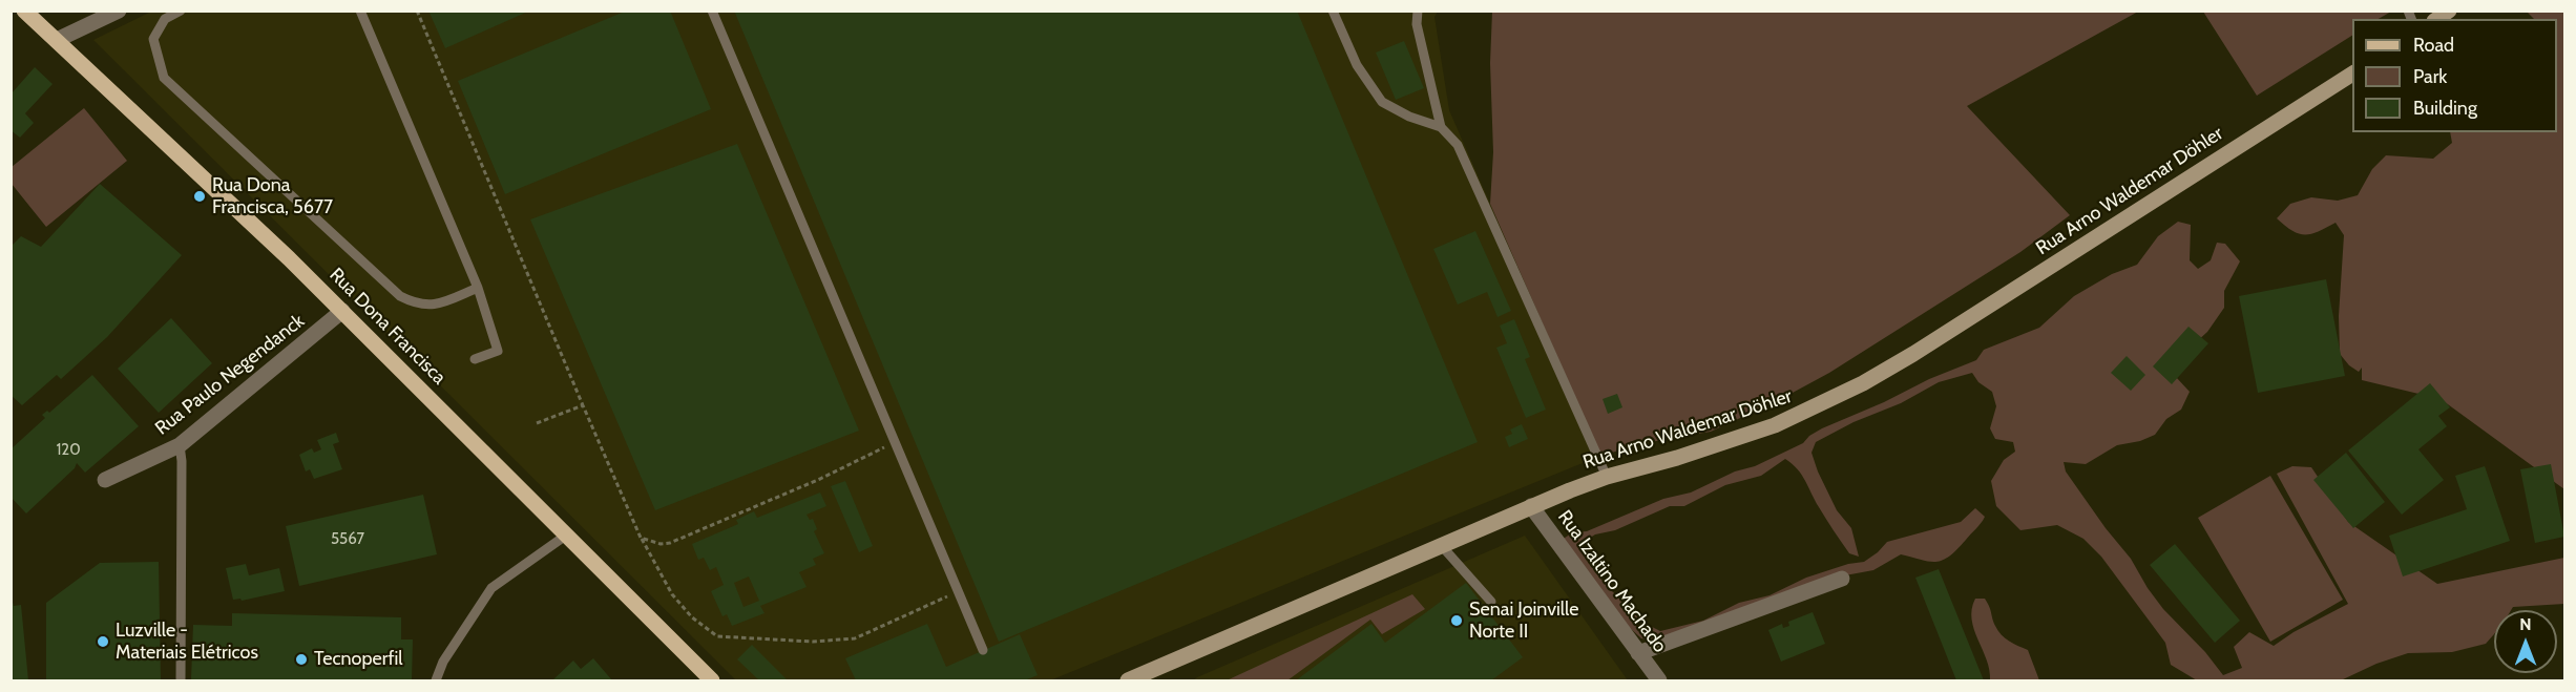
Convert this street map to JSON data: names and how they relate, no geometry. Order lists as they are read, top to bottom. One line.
{"streets":{"main road":["Rua Arno Waldemar Döhler","Rua Dona Francisca"],"street":["Rua Paulo Negendanck","Rua Izaltino Machado"]},"crossings":[["Rua Arno Waldemar Döhler","Rua Izaltino Machado"],["Rua Dona Francisca","Rua Paulo Negendanck"]],"places":["Rua Dona Francisca, 5677","Senai Joinville Norte II","Luzville - Materiais Elétricos","Tecnoperfil"],"house_numbers":["120","5567"],"legend":["Road","Park","Building"],"north":"top"}
